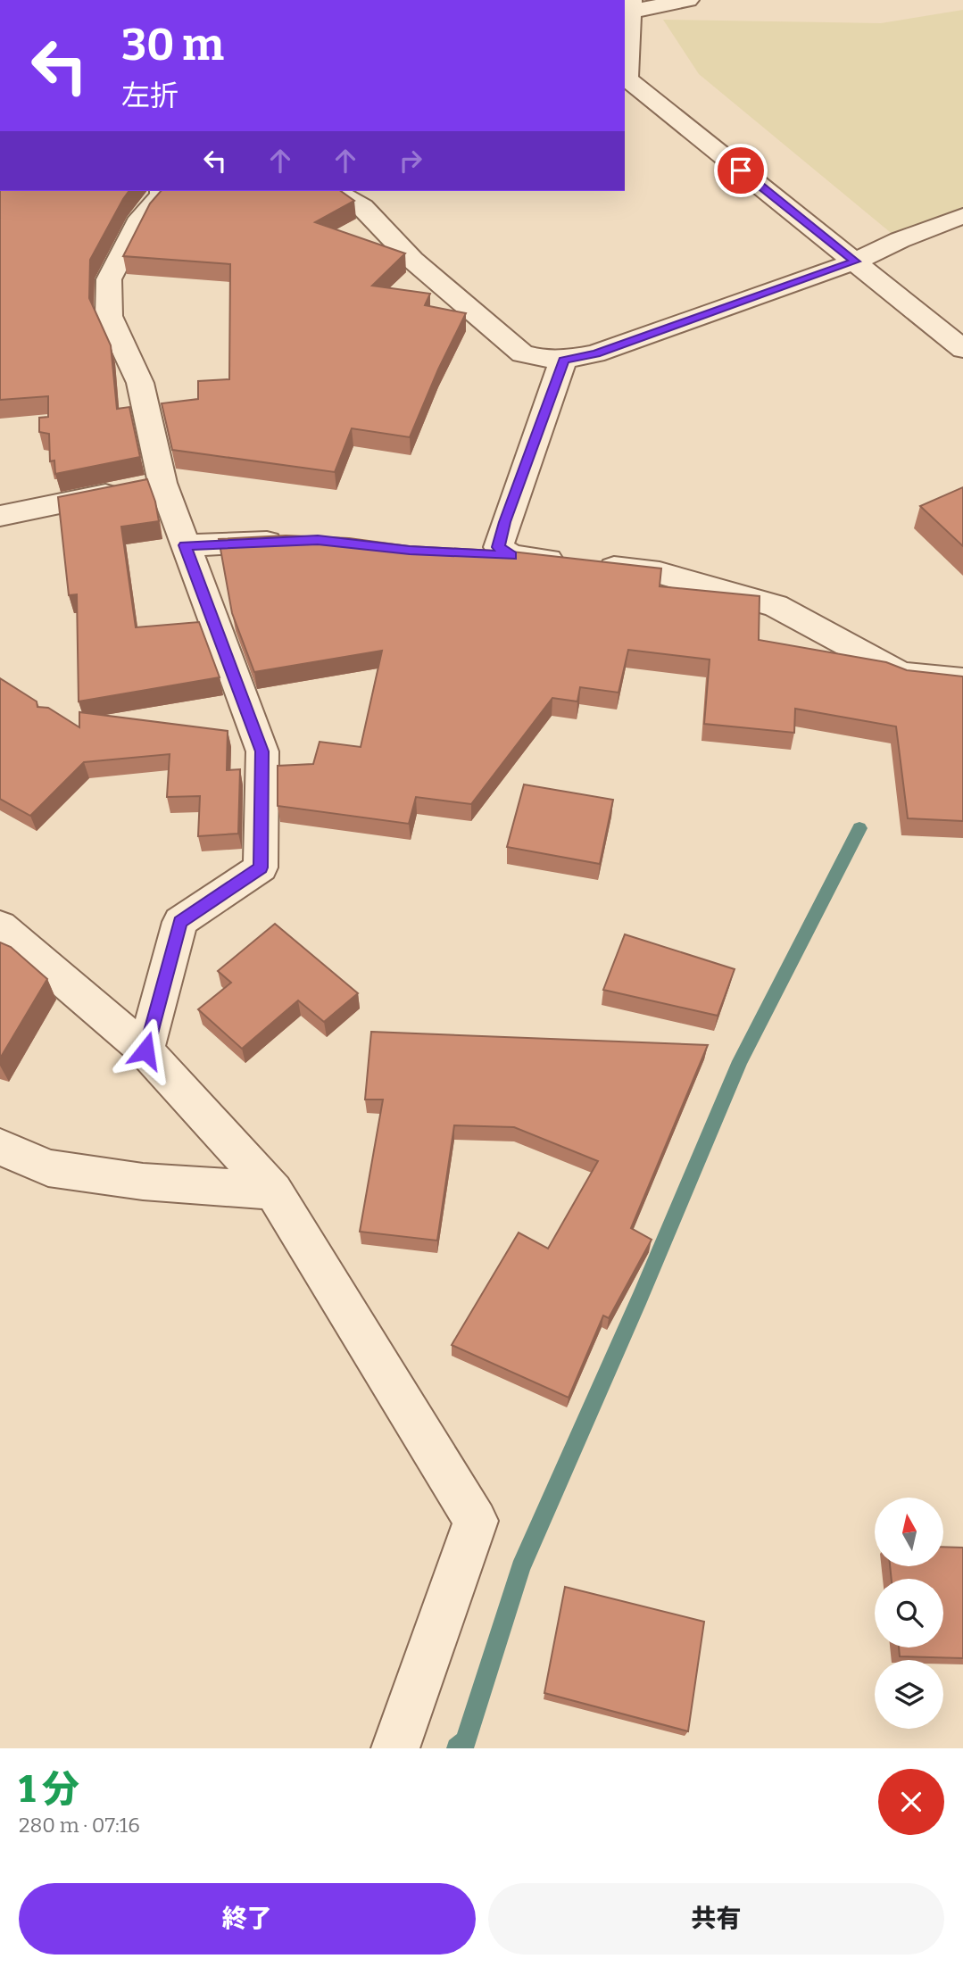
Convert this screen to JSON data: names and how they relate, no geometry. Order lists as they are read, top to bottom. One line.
{"north":"top","page":{"turn":["30 m","左折"],"heading":["1 分","280 m · 07:16"],"buttons":["終了","共有"]}}
